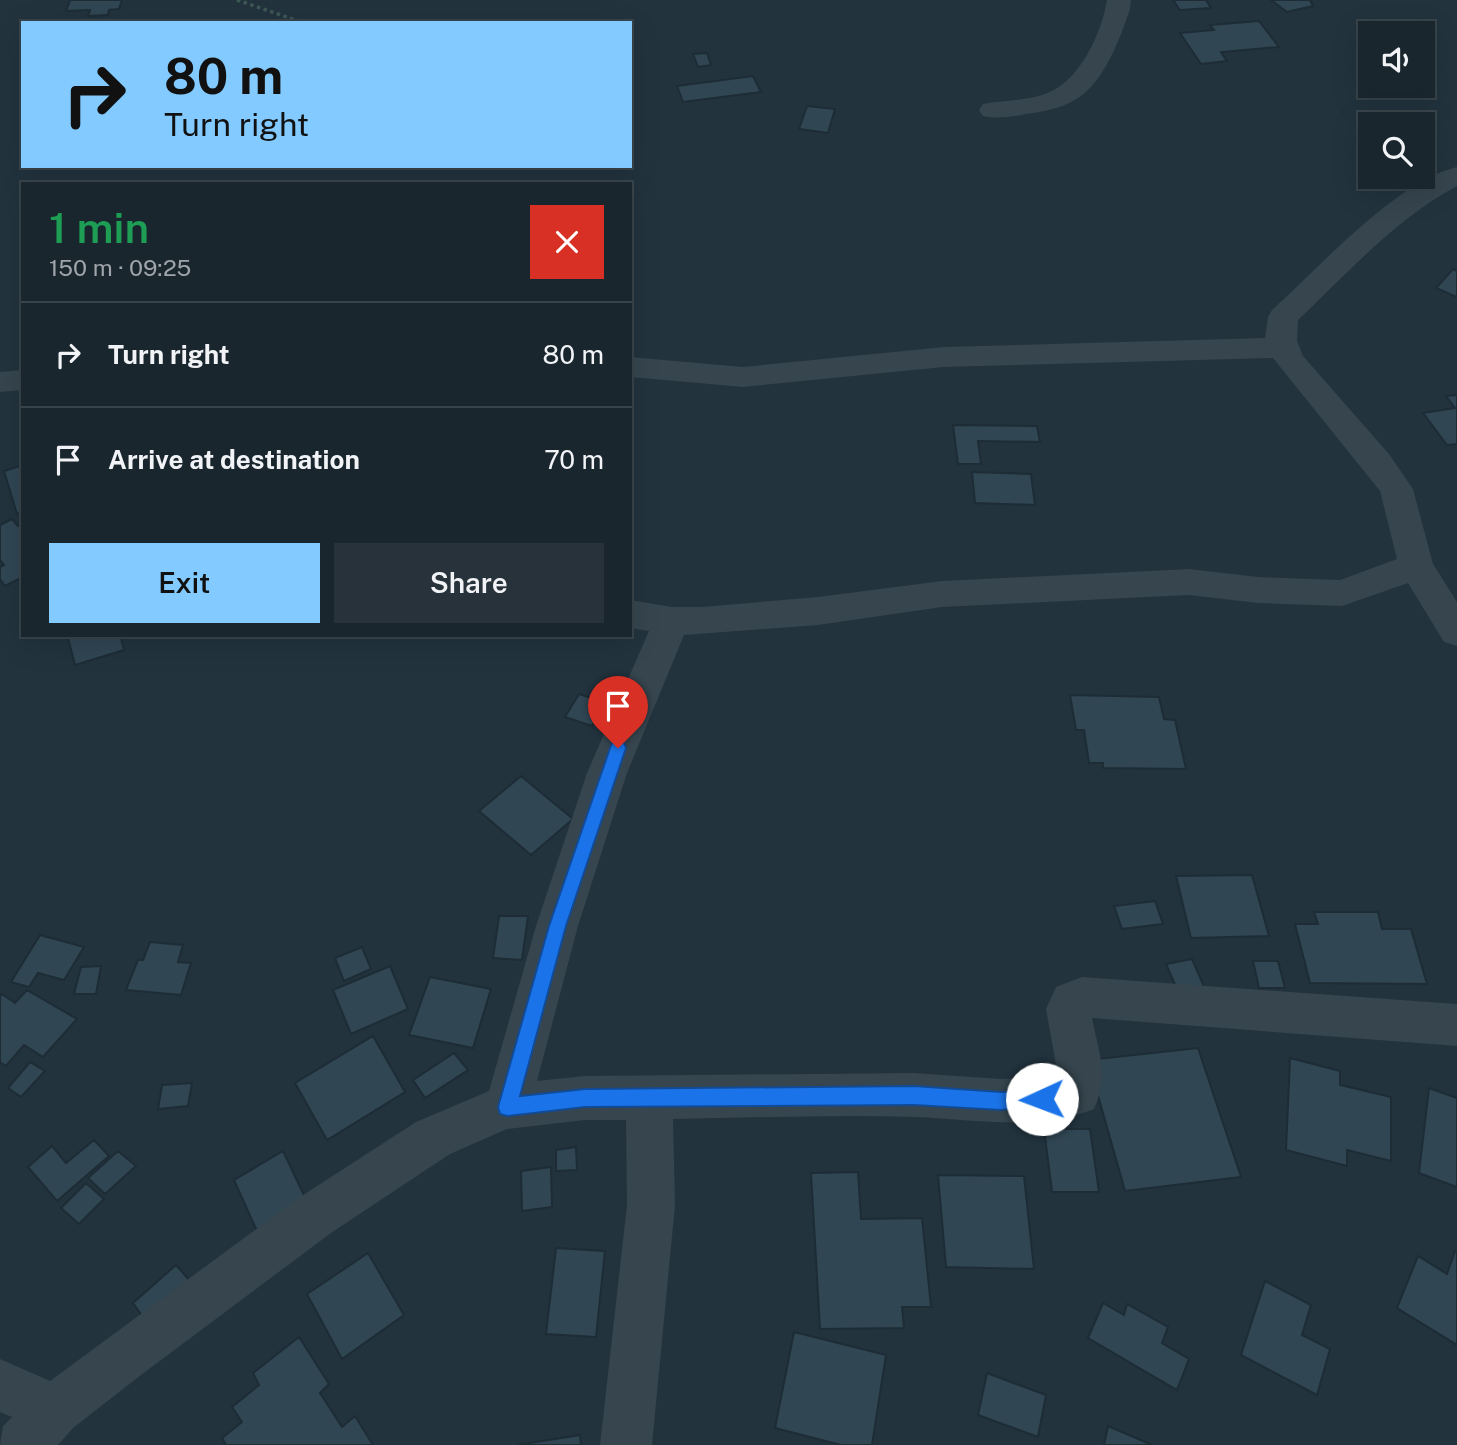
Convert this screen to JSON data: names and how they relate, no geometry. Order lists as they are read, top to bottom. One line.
{"page":{"turn":["80 m","Turn right"],"heading":["1 min","150 m · 09:25"],"list":[{"name":"Turn right","value":"80 m"},{"name":"Arrive at destination","value":"70 m"}],"buttons":["Exit","Share"]}}
